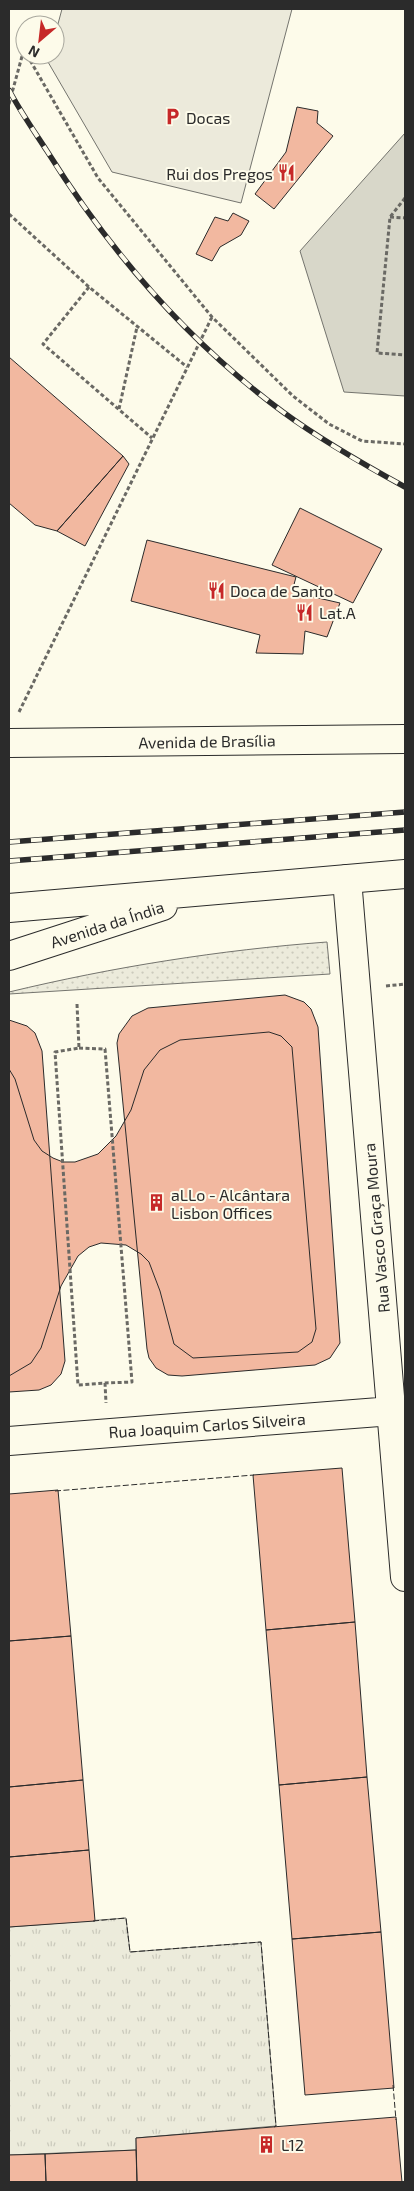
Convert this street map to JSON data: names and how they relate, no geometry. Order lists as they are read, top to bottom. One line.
{"streets":{"street":["Avenida de Brasília","Avenida da Índia","Rua Vasco Graça Moura","Rua Joaquim Carlos Silveira"]},"crossings":[["Avenida da Índia","Rua Vasco Graça Moura"],["Rua Vasco Graça Moura","Rua Joaquim Carlos Silveira"]],"places":{"parking":["Docas"],"restaurant":["Rui dos Pregos","Doca de Santo","Lat.A"],"building":["aLLo - Alcântara Lisbon Offices","L12"]},"north":"bottom left"}
